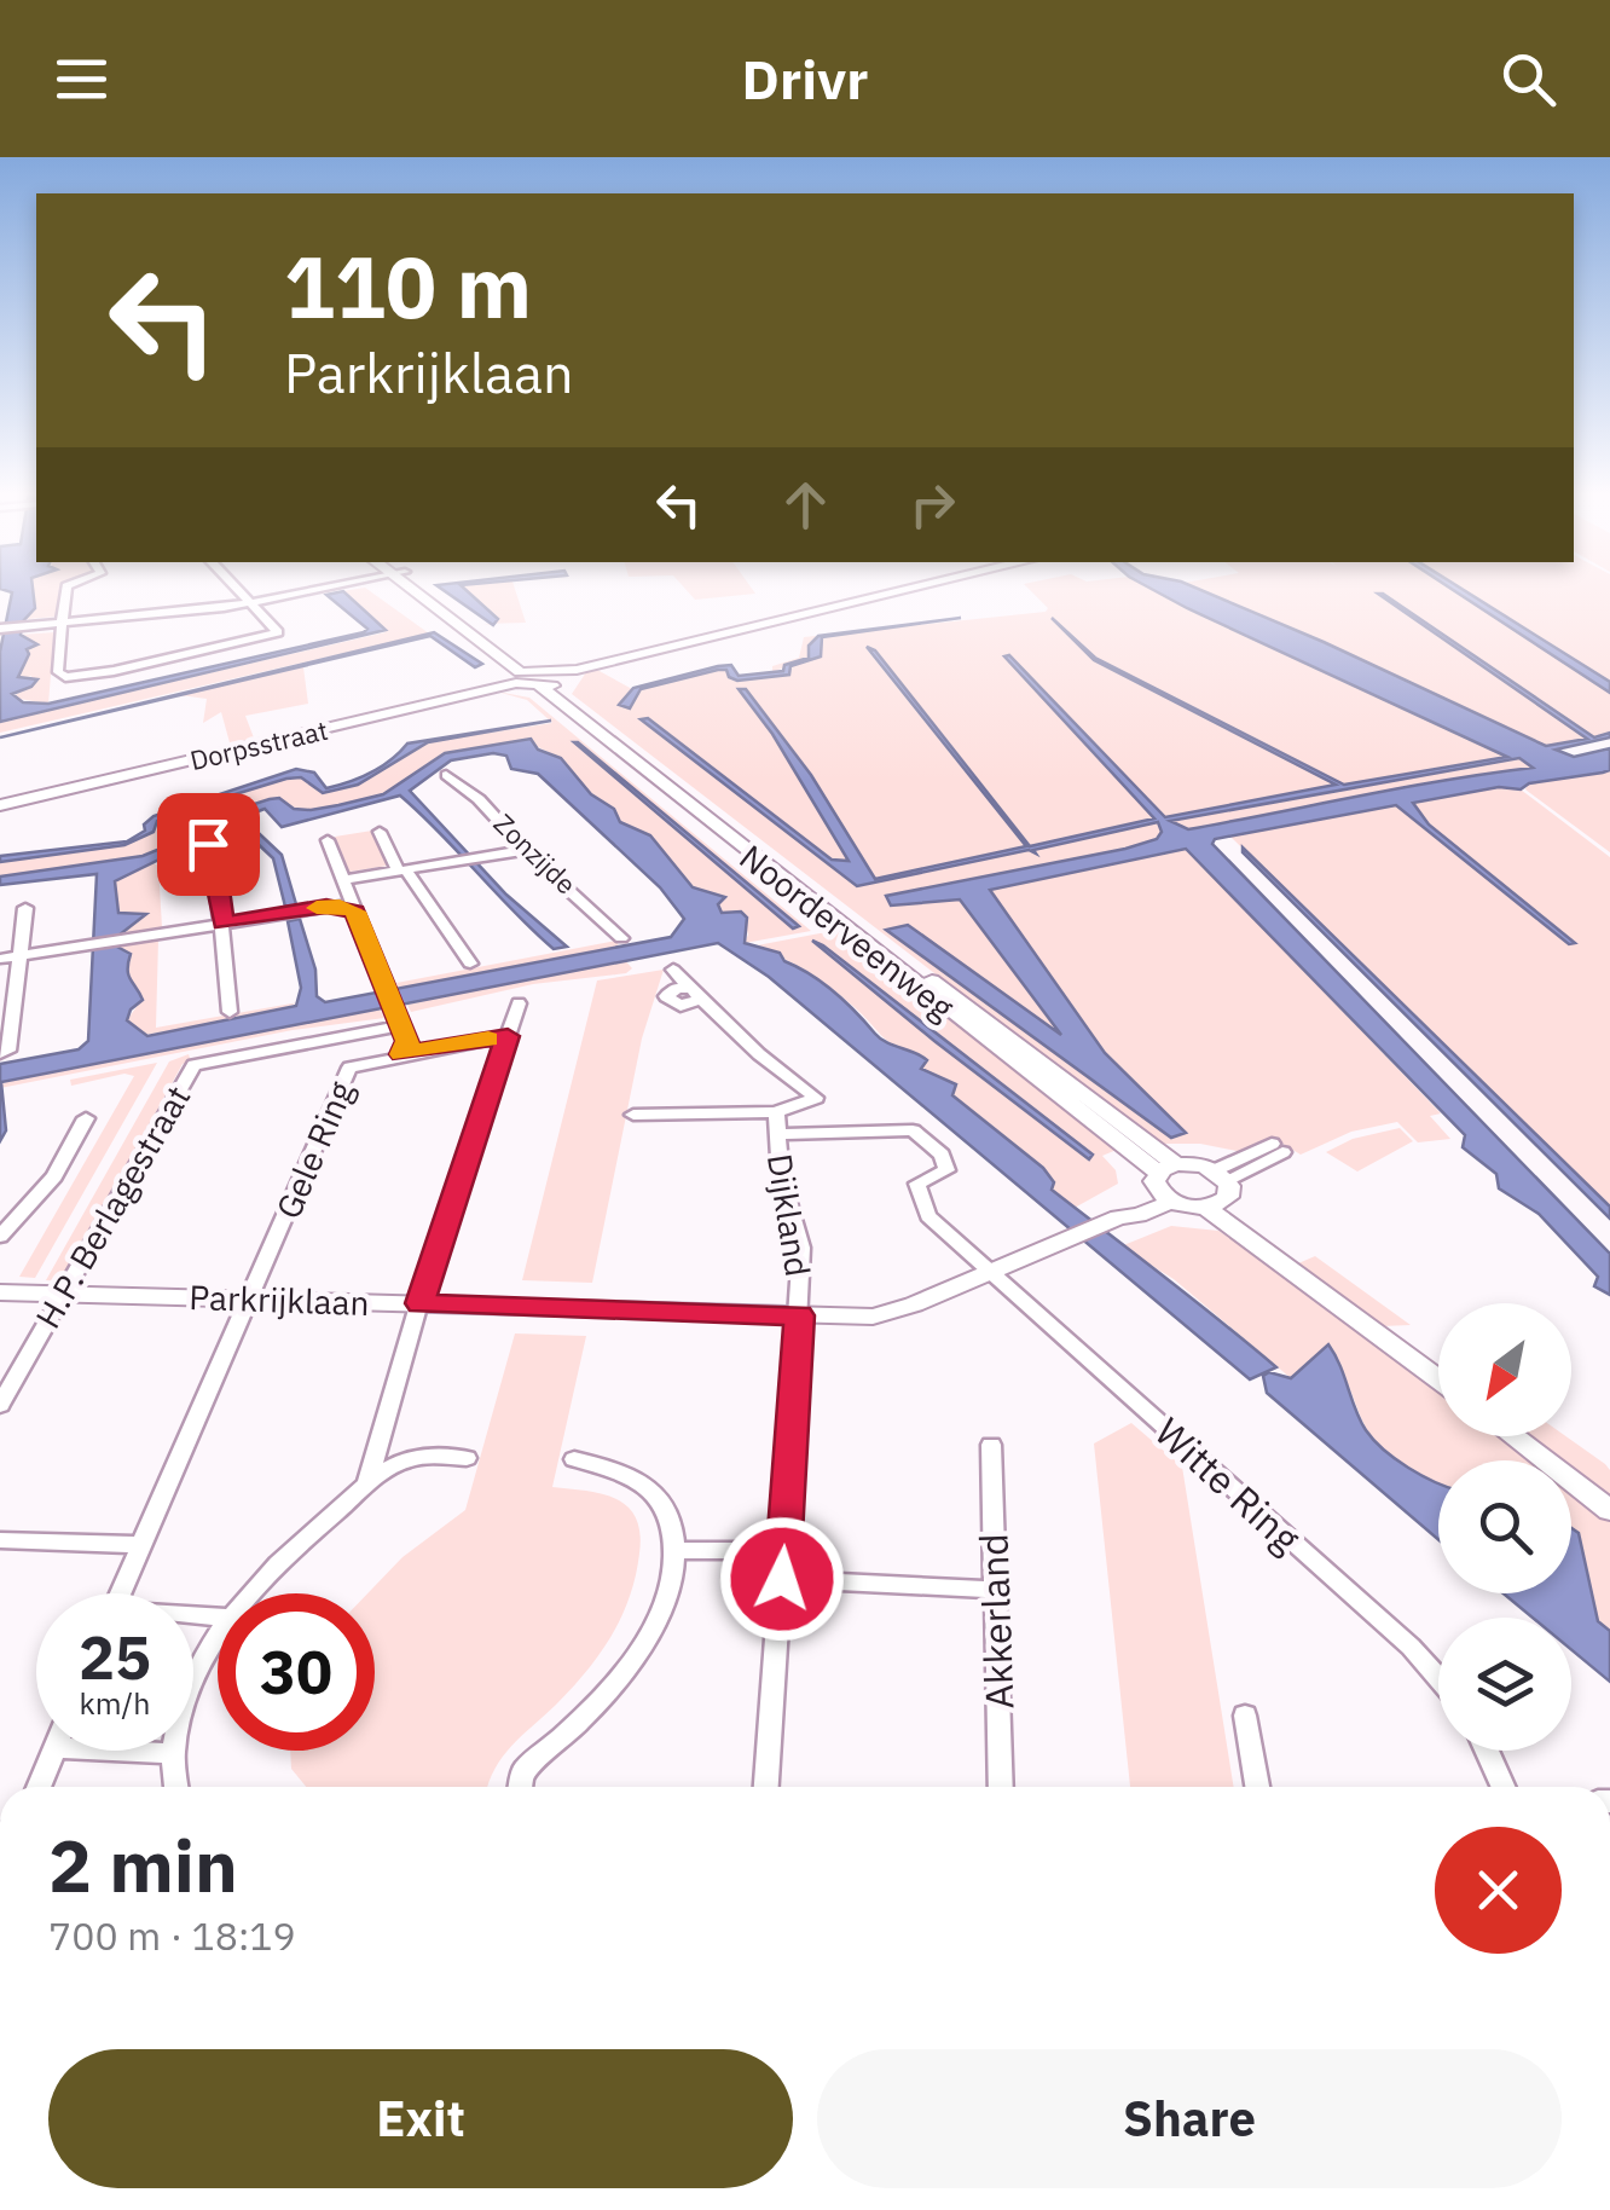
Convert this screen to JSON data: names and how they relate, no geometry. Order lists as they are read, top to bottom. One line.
{"streets":{"street":["Dorpsstraat","Zonzijde","Noorderveenweg","Gele Ring","H.P. Berlagestraat","Dijkland","Parkrijklaan","Witte Ring","Akkerland"]},"crossings":[["Dorpsstraat","Noorderveenweg"],["Noorderveenweg","Parkrijklaan"],["Gele Ring","Parkrijklaan"],["H.P. Berlagestraat","Parkrijklaan"],["Dijkland","Parkrijklaan"],["Dijkland","Witte Ring"],["Parkrijklaan","Witte Ring"]],"north":"bottom left","page":{"header":"Drivr","turn":["110 m","Parkrijklaan"],"speed":"25 km/h","limit":"30","heading":["2 min","700 m · 18:19"],"buttons":["Exit","Share"]}}
